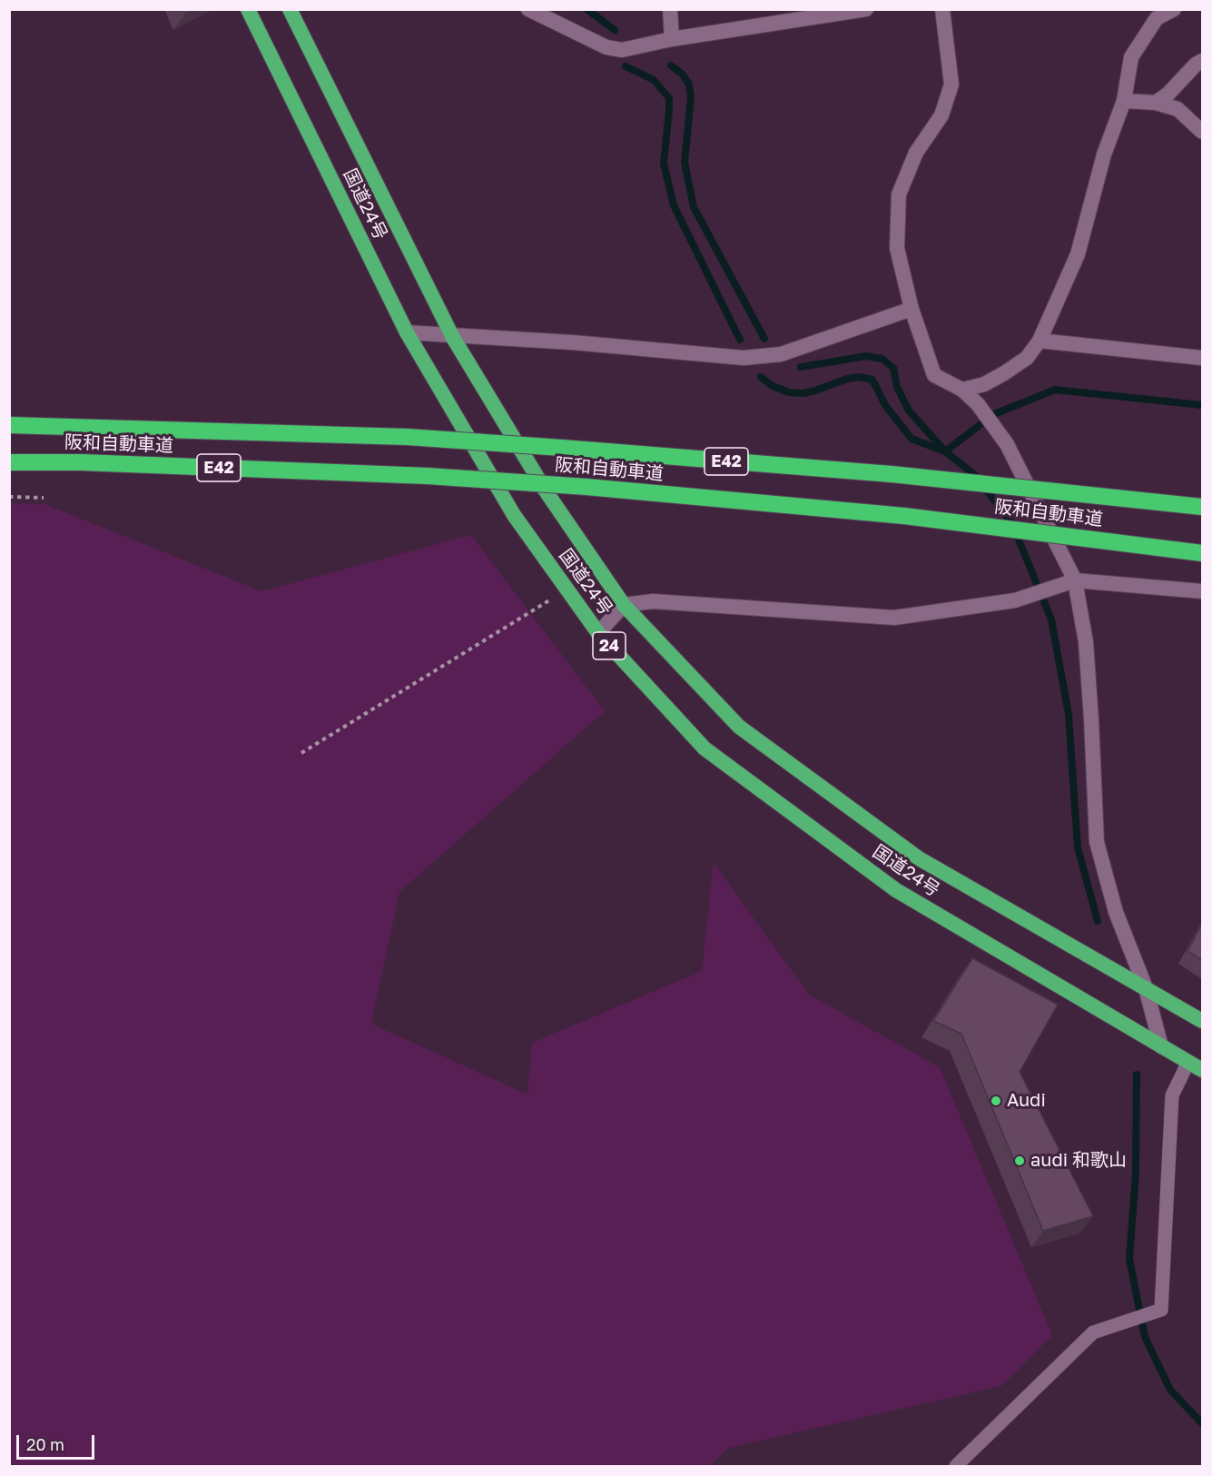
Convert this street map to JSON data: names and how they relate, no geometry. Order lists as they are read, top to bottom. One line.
{"streets":{"highway":["国道24号","阪和自動車道","E42","24"]},"places":["Audi","audi 和歌山"],"scale_bar":"20 m"}
